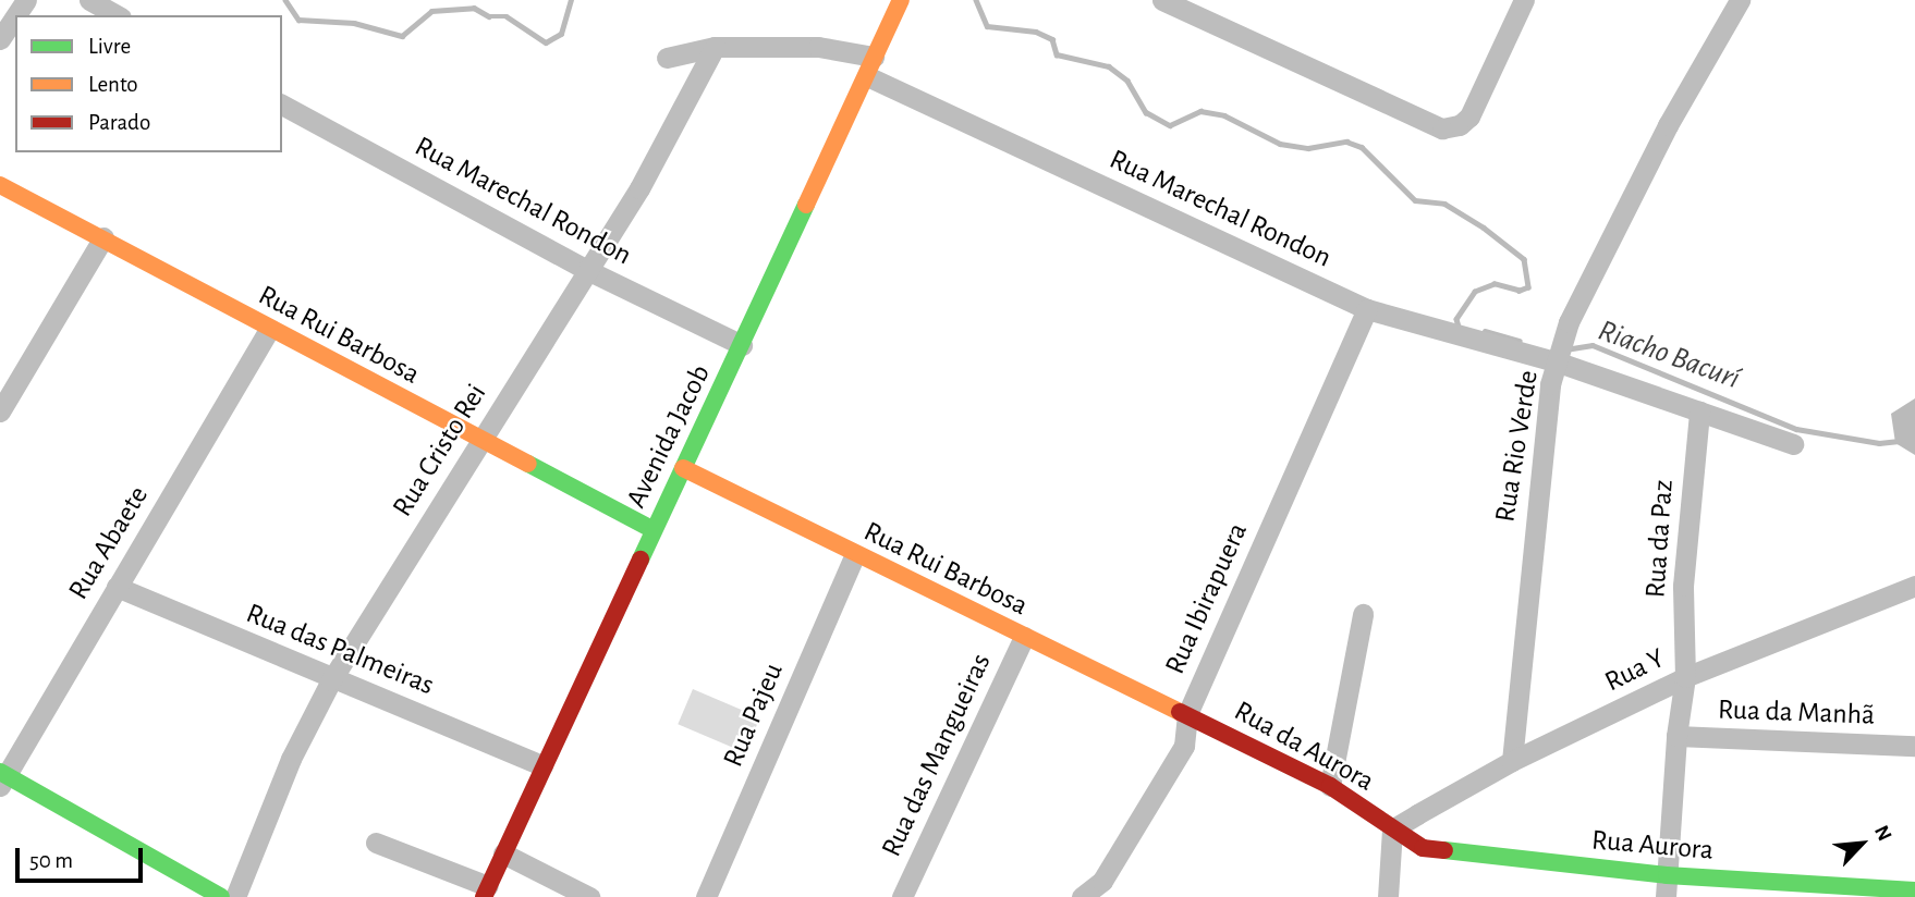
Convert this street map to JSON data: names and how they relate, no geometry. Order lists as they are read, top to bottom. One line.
{"streets":{"street":["Rua Marechal Rondon","Rua Rui Barbosa","Avenida Jacob","Rua Rio Verde","Rua Cristo Rei","Rua da Paz","Rua Abaete","Rua Ibirapuera","Rua das Palmeiras","Rua Y","Rua da Manhã","Rua Pajeu","Rua da Aurora","Rua das Mangueiras","Rua Aurora"]},"crossings":[["Rua Marechal Rondon","Avenida Jacob"],["Rua Marechal Rondon","Rua Rio Verde"],["Rua Marechal Rondon","Rua Cristo Rei"],["Rua Marechal Rondon","Rua da Paz"],["Rua Marechal Rondon","Rua Ibirapuera"],["Rua Rui Barbosa","Avenida Jacob"],["Rua Rui Barbosa","Rua Cristo Rei"],["Rua Rui Barbosa","Rua Abaete"],["Rua Rui Barbosa","Rua Ibirapuera"],["Rua Rui Barbosa","Rua Pajeu"],["Rua Rui Barbosa","Rua da Aurora"],["Rua Rui Barbosa","Rua das Mangueiras"],["Avenida Jacob","Rua das Palmeiras"],["Rua Rio Verde","Rua Y"],["Rua Cristo Rei","Rua das Palmeiras"],["Rua da Paz","Rua Y"],["Rua da Paz","Rua da Manhã"],["Rua da Paz","Rua Aurora"],["Rua Abaete","Rua das Palmeiras"],["Rua Ibirapuera","Rua da Aurora"],["Rua Y","Rua da Aurora"],["Rua Y","Rua Aurora"],["Rua da Aurora","Rua Aurora"]],"water":["Riacho Bacurí"],"legend":["Livre","Lento","Parado"],"scale_bar":"50 m","north":"top right"}
